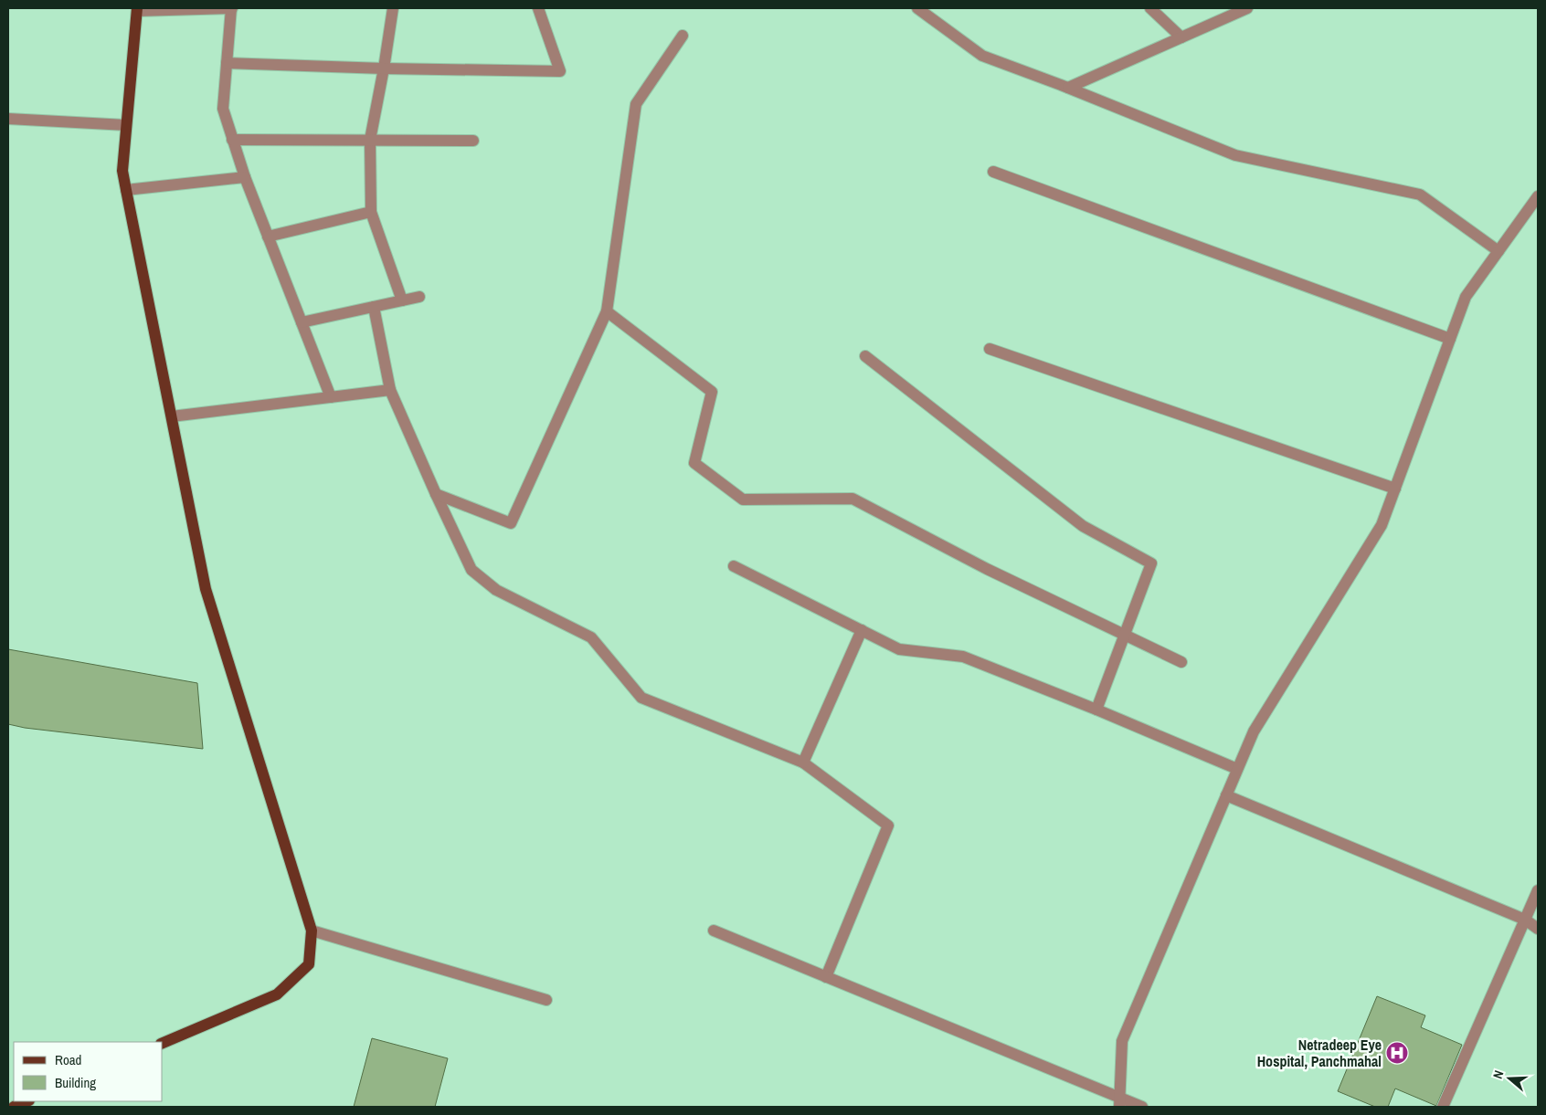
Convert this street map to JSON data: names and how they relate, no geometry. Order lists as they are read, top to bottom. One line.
{"places":{"hospital":["Netradeep Eye Hospital, Panchmahal"]},"legend":["Road","Building"],"north":"left"}
